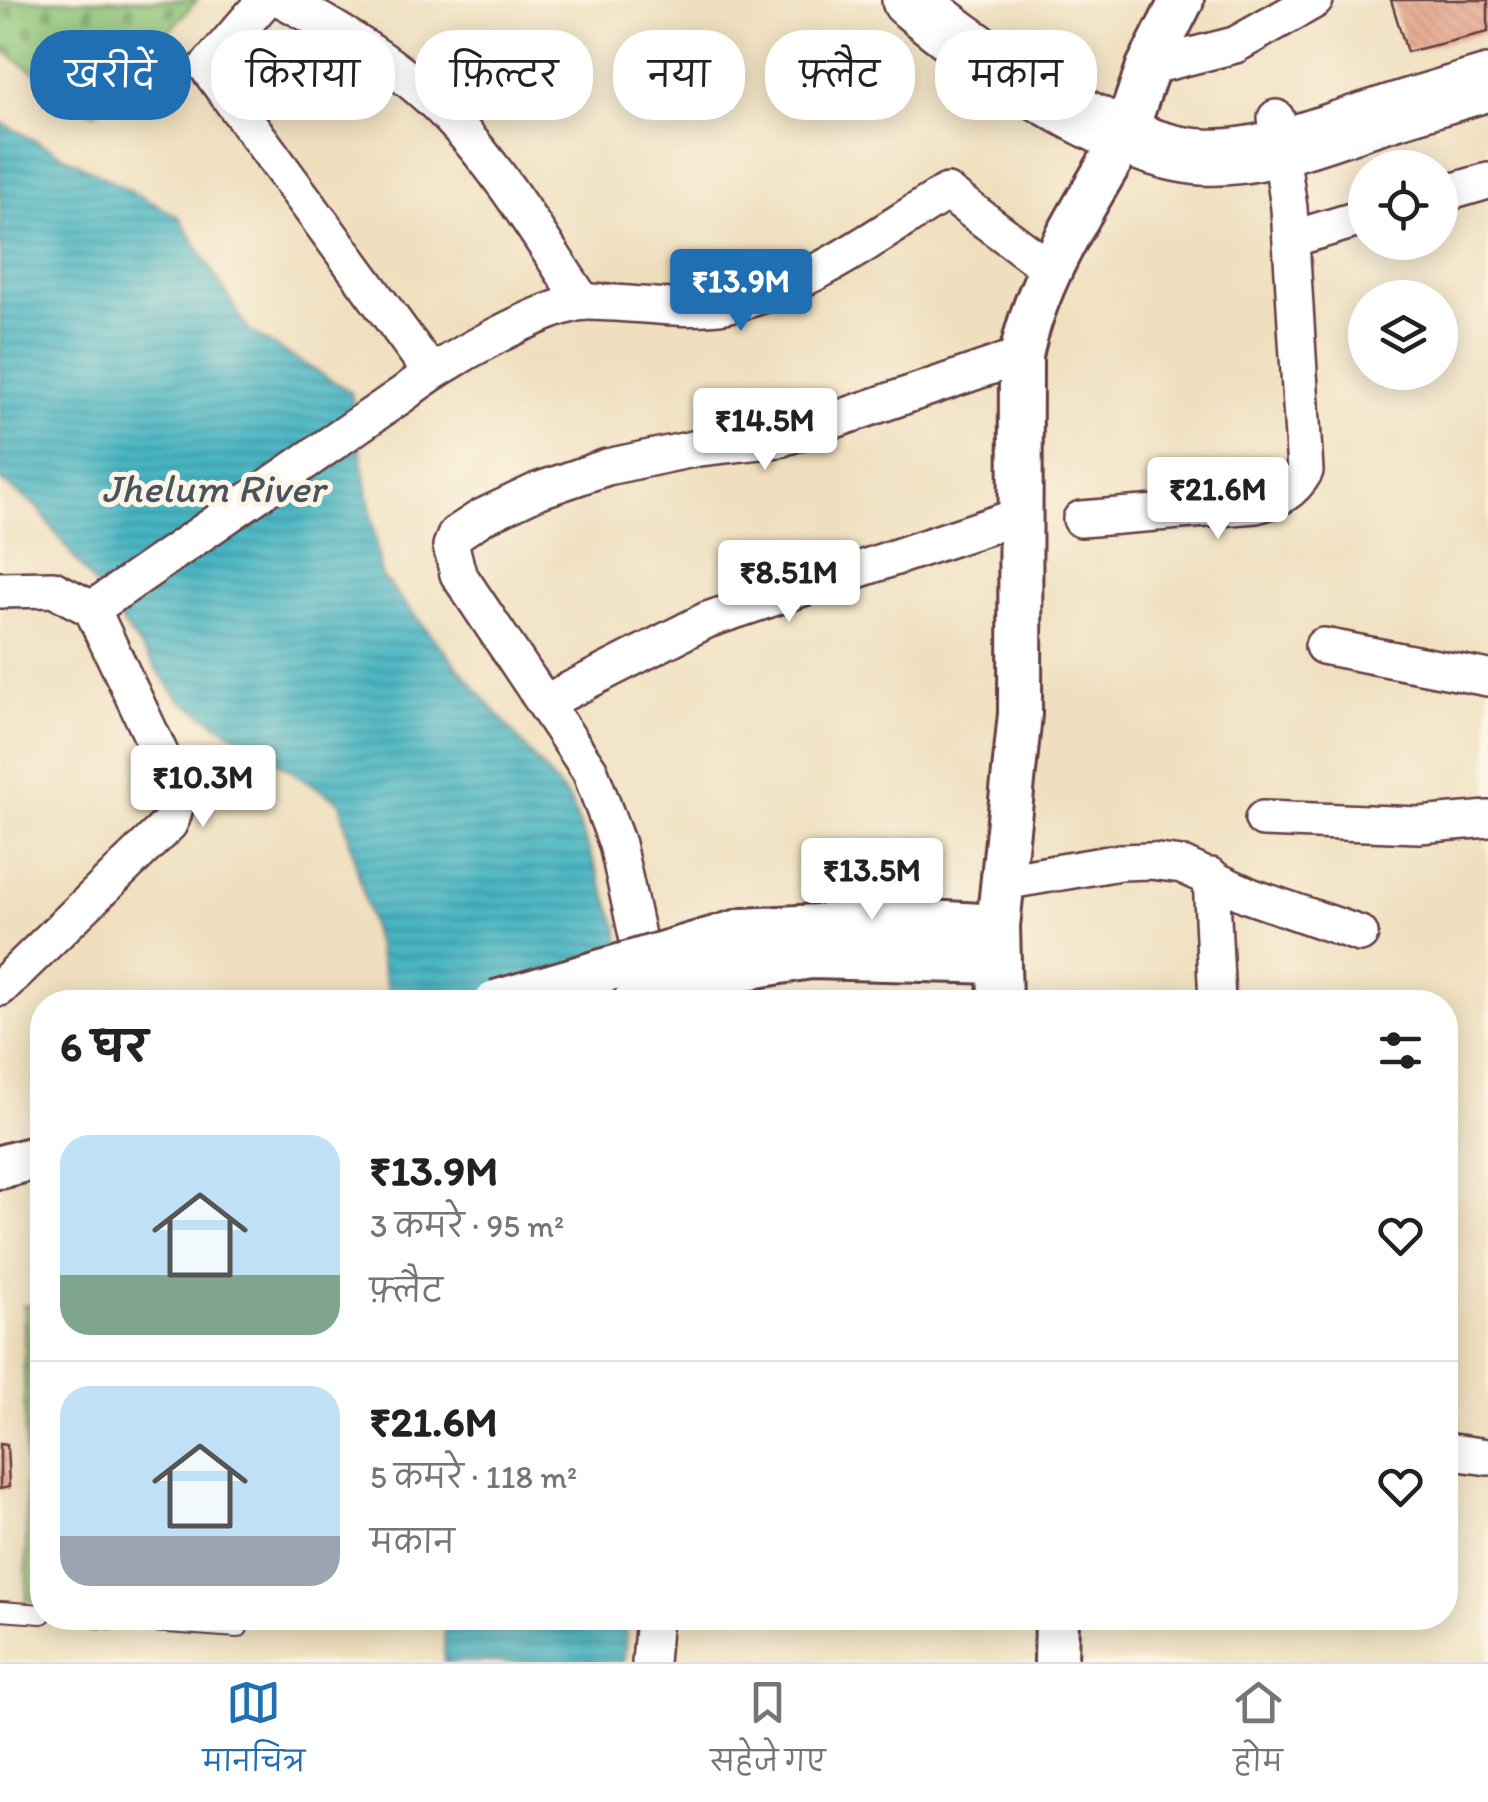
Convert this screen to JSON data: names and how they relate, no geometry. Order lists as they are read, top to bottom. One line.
{"water":["Jhelum River"],"page":{"chip":["खरीदें","किराया","फ़िल्टर","नया","फ़्लैट","मकान"],"price":["₹13.9M","₹14.5M","₹21.6M","₹8.51M","₹10.3M","₹13.5M"],"heading":"6 घर","list":[{"name":"₹13.9M","note":"3 कमरे · 95 m² · फ़्लैट"},{"name":"₹21.6M","note":"5 कमरे · 118 m² · मकान"}],"tabs":["मानचित्र","सहेजे गए","होम"]}}
